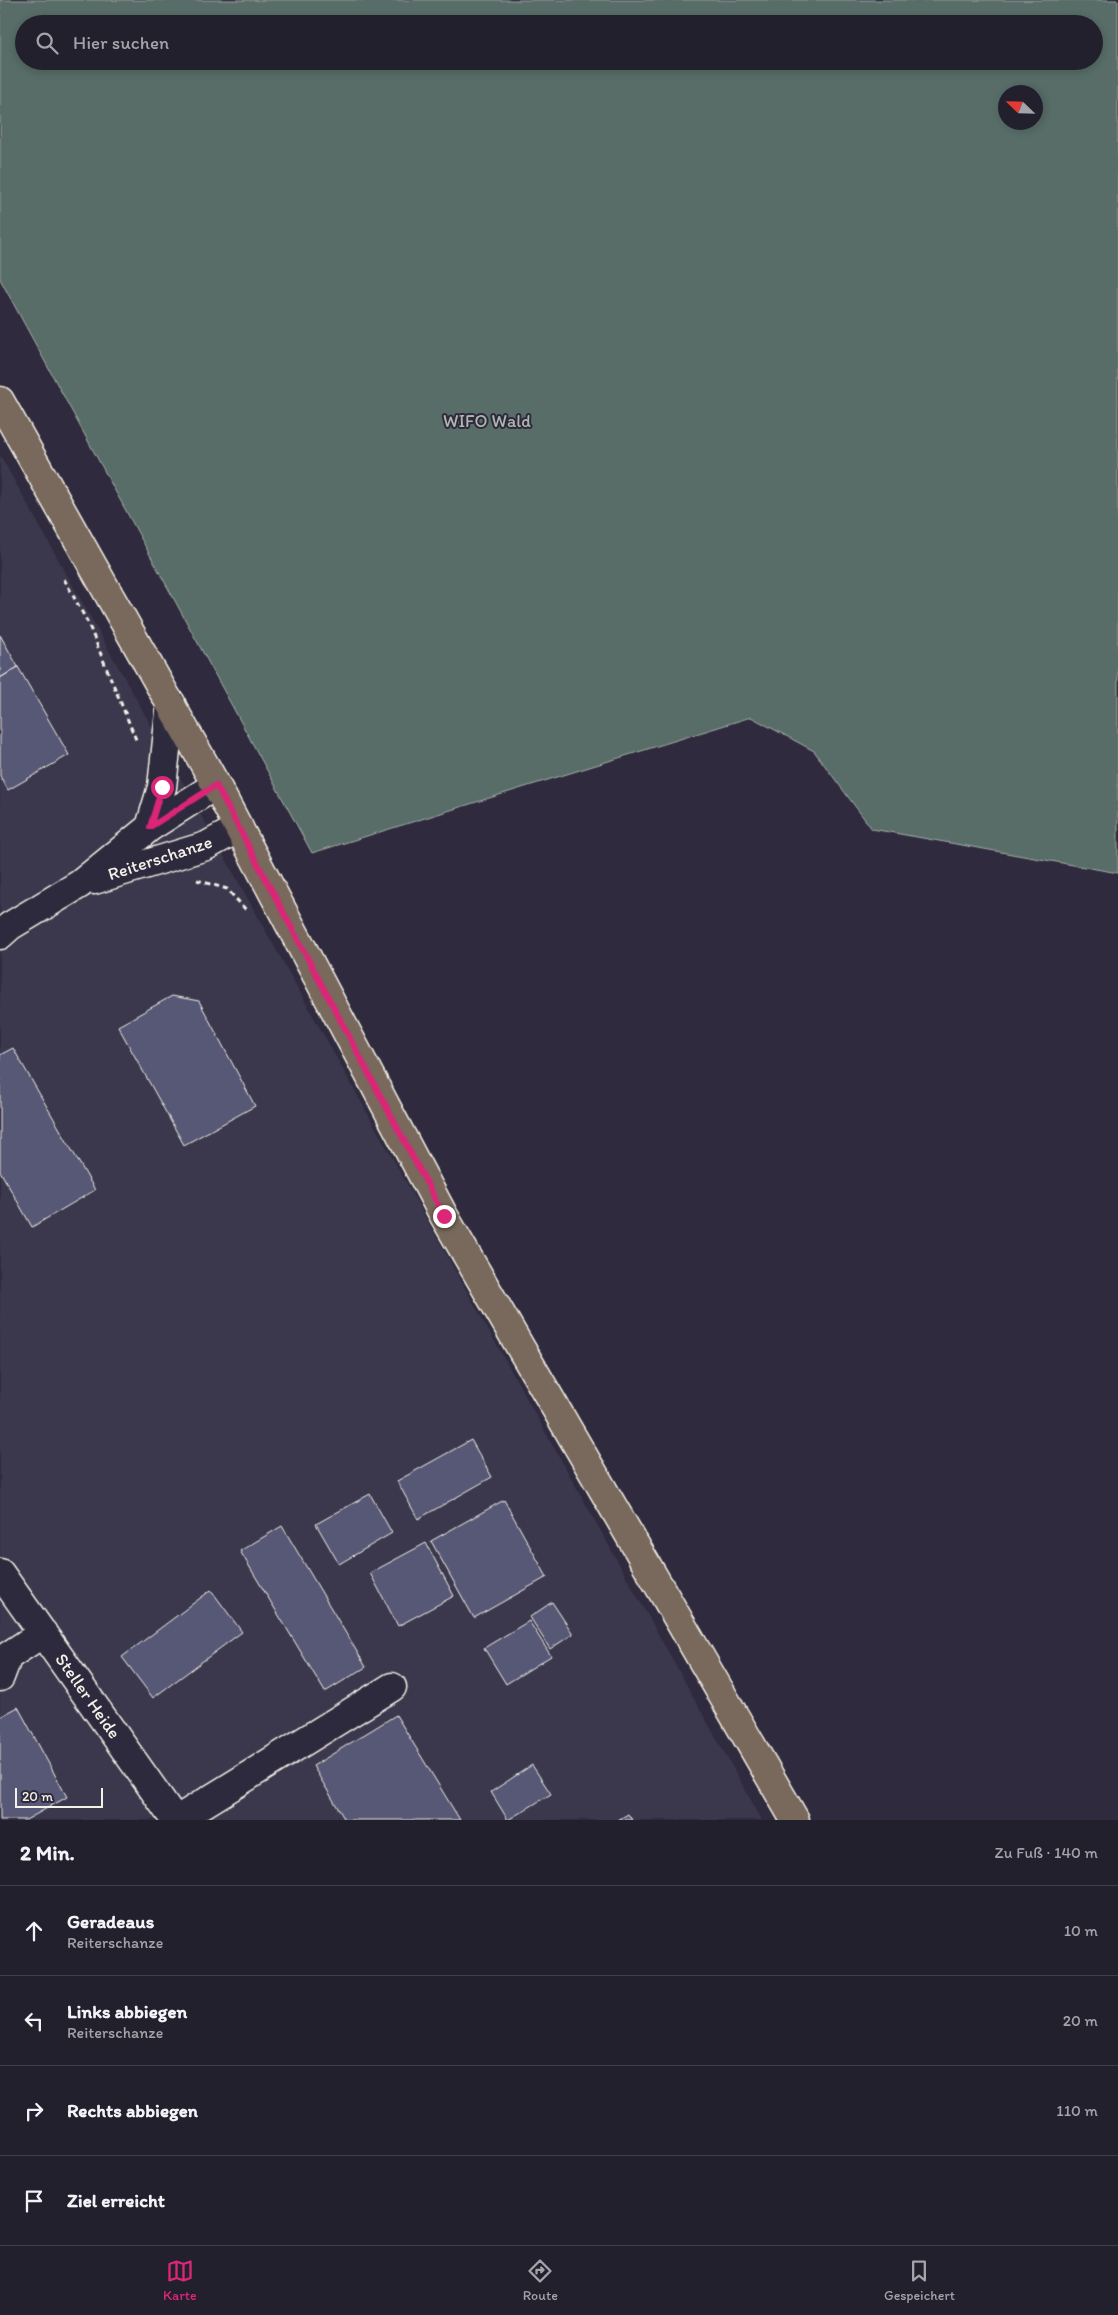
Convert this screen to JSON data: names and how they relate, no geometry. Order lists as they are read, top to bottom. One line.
{"streets":{"street":["Reiterschanze","Steller Heide"]},"parks":["WIFO Wald"],"scale_bar":"20 m","north":"top left","page":{"search":"Hier suchen","scale":"20 m","heading":["2 Min.","Zu Fuß · 140 m"],"list":[["Geradeaus","Reiterschanze","10 m"],["Links abbiegen","Reiterschanze","20 m"],["Rechts abbiegen","110 m"],"Ziel erreicht"],"nav":["Karte","Route","Gespeichert"]}}
